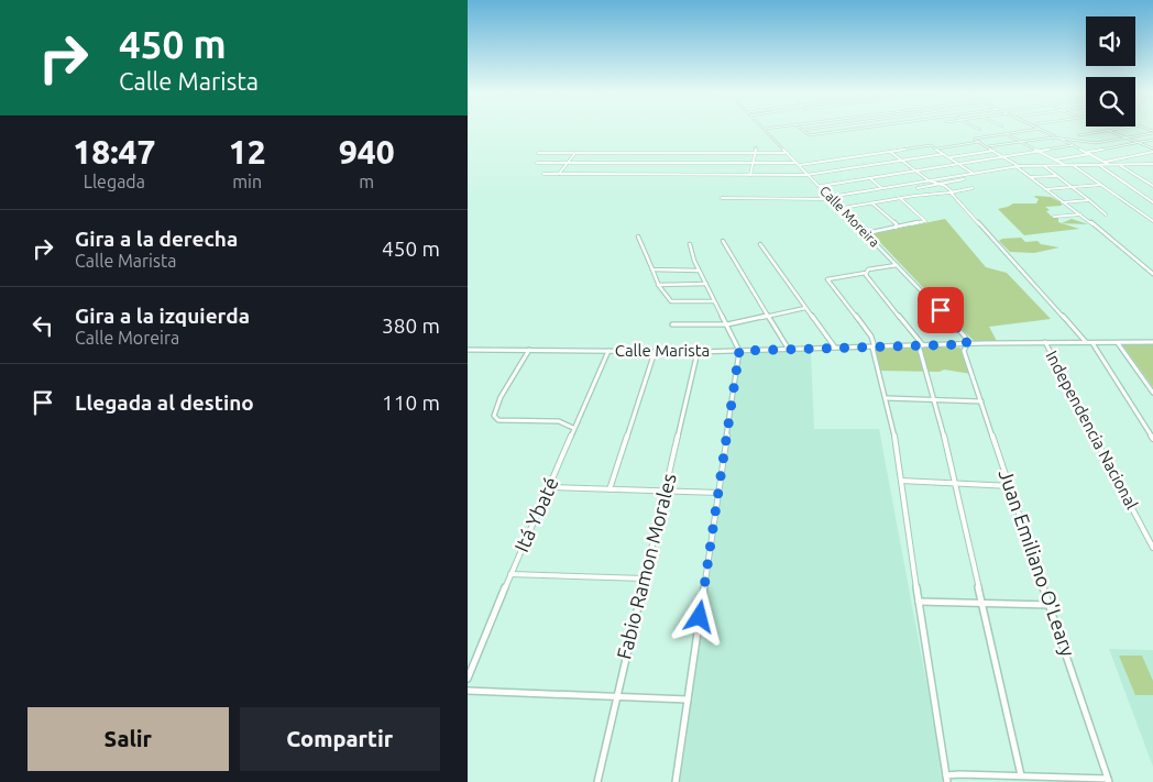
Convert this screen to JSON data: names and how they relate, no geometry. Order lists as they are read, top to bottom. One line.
{"streets":{"street":["Calle Moreira","Calle Marista","Independencia Nacional","Itá Ybaté","Juan Emiliano O'Leary","Fabio Ramon Morales"]},"crossings":[["Calle Moreira","Calle Marista"],["Calle Moreira","Juan Emiliano O'Leary"],["Calle Marista","Independencia Nacional"],["Calle Marista","Itá Ybaté"],["Calle Marista","Juan Emiliano O'Leary"],["Calle Marista","Fabio Ramon Morales"]],"page":{"turn":["450 m","Calle Marista"],"eta":["18:47","Llegada","12","min","940","m"],"list":[{"name":"Gira a la derecha","note":"Calle Marista","value":"450 m"},{"name":"Gira a la izquierda","note":"Calle Moreira","value":"380 m"},{"name":"Llegada al destino","value":"110 m"}],"buttons":["Salir","Compartir"]}}
